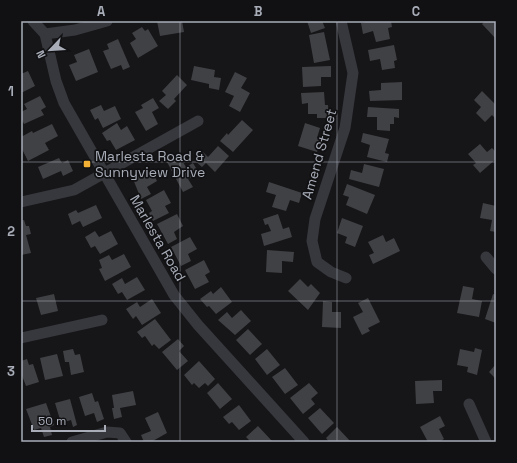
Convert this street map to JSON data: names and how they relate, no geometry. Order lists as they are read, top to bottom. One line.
{"streets":{"street":["Amend Street","Marlesta Road"]},"places":{"transit":["Marlesta Road & Sunnyview Drive"]},"scale_bar":"50 m","north":"bottom left","grid":{"columns":["A","B","C"],"rows":["1","2","3"]}}
